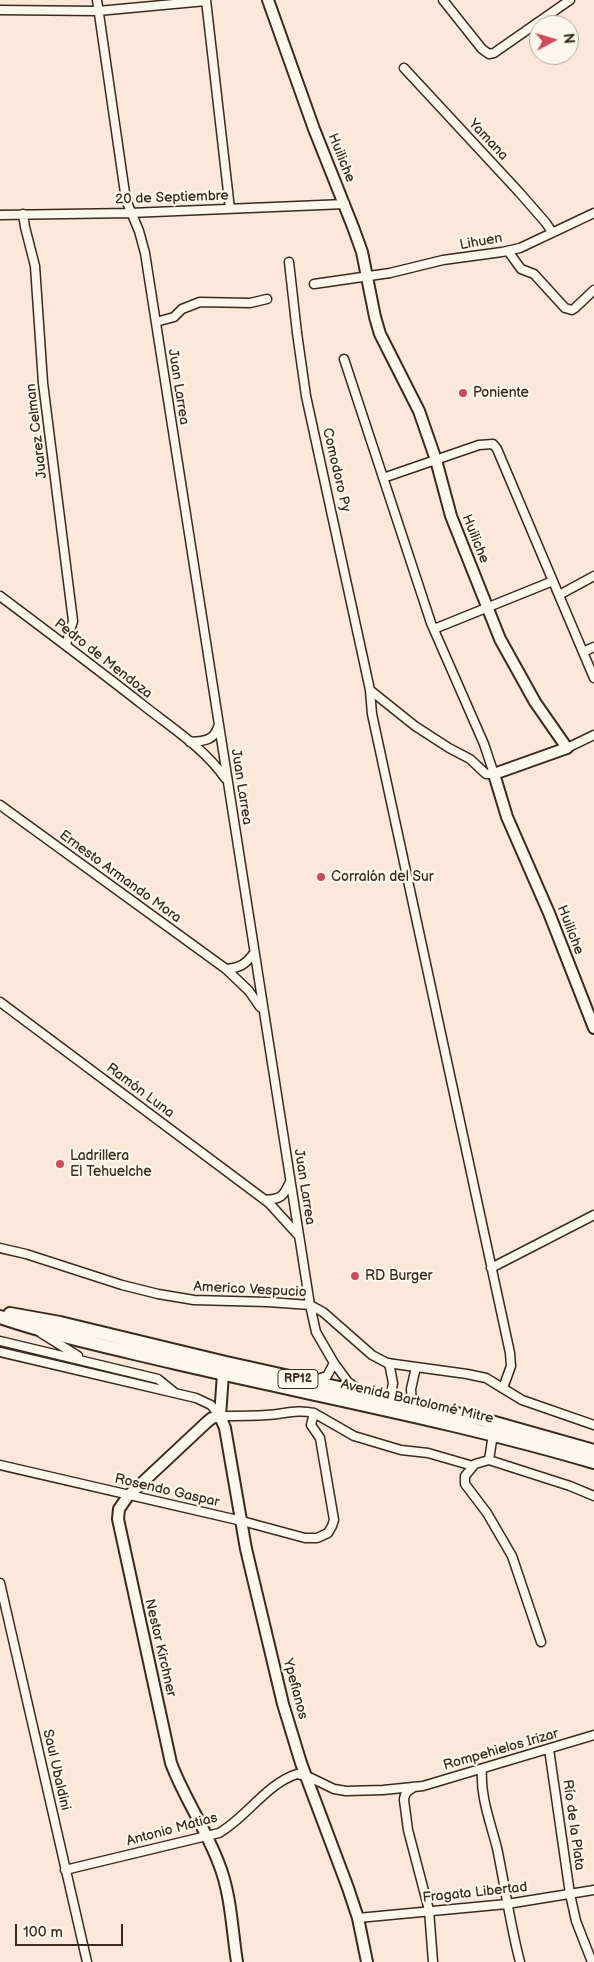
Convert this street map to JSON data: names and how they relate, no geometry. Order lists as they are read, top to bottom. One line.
{"streets":{"main road":["RP12","Avenida Bartolomé Mitre"],"street":["Yamana","Huiliche","20 de Septiembre","Lihuen","Juan Larrea","Juarez Celman","Comodoro Py","Pedro de Mendoza","Ernesto Armando Mora","Ramón Luna","Americo Vespucio","Rosendo Gaspar","Nestor Kirchner","Ypefianos","Rompehielos Irizar","Saul Ubaldini","Río de la Plata","Antonio Matias","Fragata Libertad"]},"crossings":[["Yamana","Lihuen"],["Huiliche","20 de Septiembre"],["Huiliche","Lihuen"],["20 de Septiembre","Juan Larrea"],["20 de Septiembre","Juarez Celman"],["Juan Larrea","Pedro de Mendoza"],["Juan Larrea","Ernesto Armando Mora"],["Juan Larrea","Ramón Luna"],["Juan Larrea","Americo Vespucio"],["Juan Larrea","Avenida Bartolomé Mitre"],["Juarez Celman","Pedro de Mendoza"],["Comodoro Py","Americo Vespucio"],["Rosendo Gaspar","Nestor Kirchner"],["Rosendo Gaspar","Ypefianos"],["Nestor Kirchner","Ypefianos"],["Nestor Kirchner","Antonio Matias"],["Ypefianos","Antonio Matias"],["Ypefianos","Fragata Libertad"],["Rompehielos Irizar","Río de la Plata"],["Saul Ubaldini","Antonio Matias"],["Río de la Plata","Fragata Libertad"]],"places":["Poniente","Corralón del Sur","Ladrillera El Tehuelche","RD Burger"],"scale_bar":"100 m","north":"right"}
